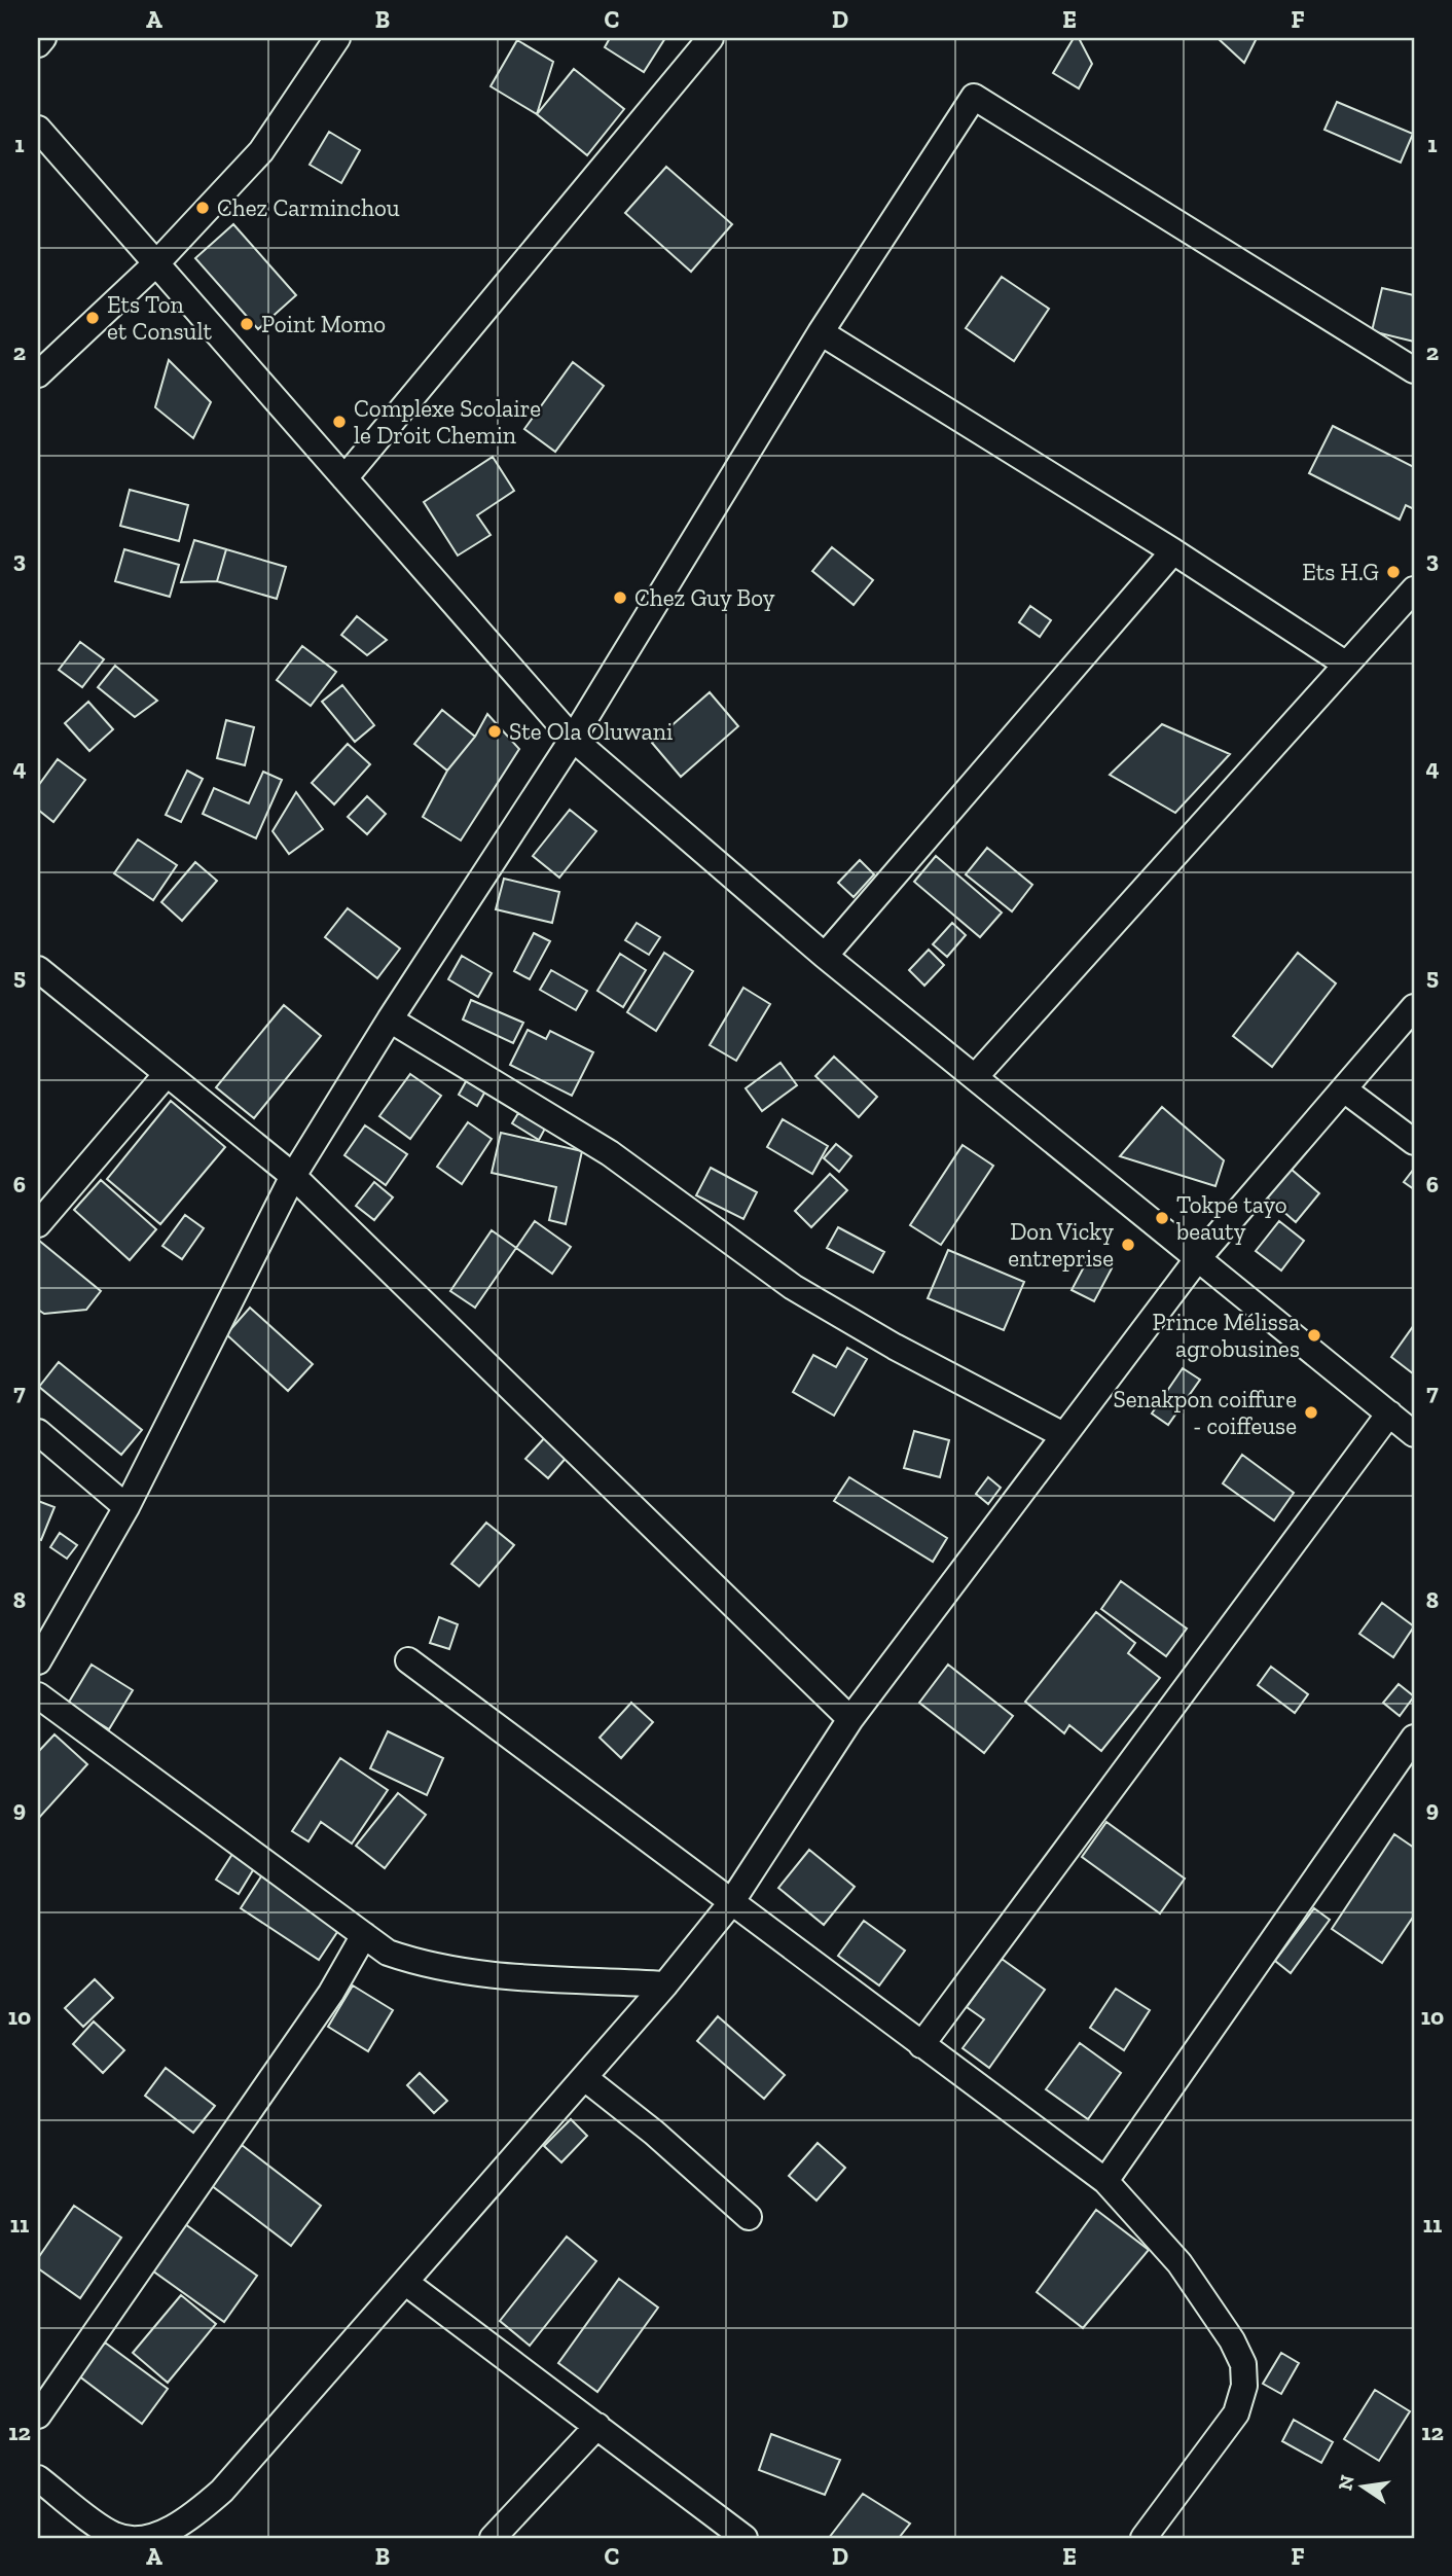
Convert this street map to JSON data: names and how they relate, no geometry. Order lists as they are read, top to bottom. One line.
{"places":["Chez Carminchou","Ets Ton et Consult","Point Momo","Complexe Scolaire le Droit Chemin","Ets H.G","Chez Guy Boy","Ste Ola Oluwani","Tokpe tayo beauty","Don Vicky entreprise","Prince Mélissa agrobusines","Senakpon coiffure - coiffeuse"],"north":"left","grid":{"columns":["A","B","C","D","E","F"],"rows":["1","2","3","4","5","6","7","8","9","10","11","12"]}}
